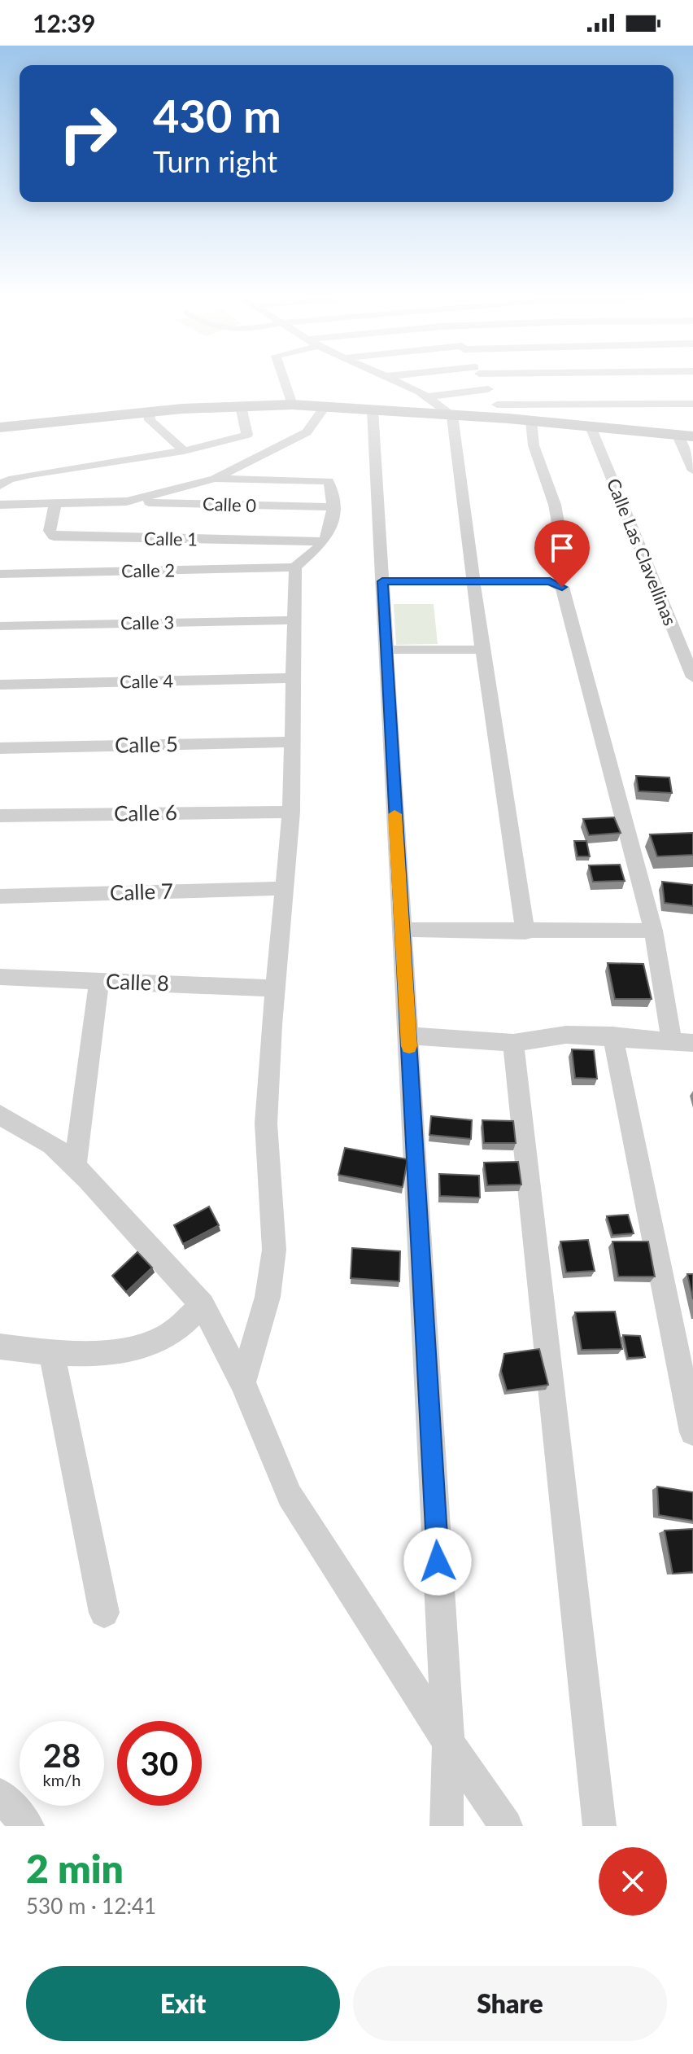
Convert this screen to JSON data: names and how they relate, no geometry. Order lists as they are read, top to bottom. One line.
{"streets":{"street":["Calle 0","Calle 1","Calle Las Clavellinas","Calle 2","Calle 3","Calle 4","Calle 5","Calle 6","Calle 7","Calle 8"]},"page":{"status":"12:39","turn":["430 m","Turn right"],"speed":"28 km/h","limit":"30","heading":["2 min","530 m · 12:41"],"buttons":["Exit","Share"]}}
